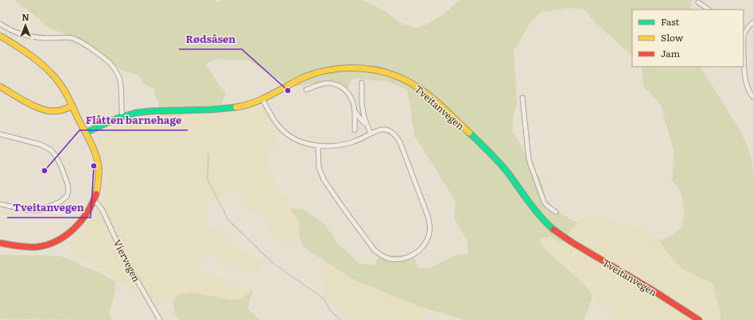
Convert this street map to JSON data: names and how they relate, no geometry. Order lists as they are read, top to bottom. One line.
{"streets":{"main road":["Tveitanvegen"],"street":["Viervegen"]},"places":["Rødsåsen","Tveitanvegen","Flåtten barnehage"],"legend":["Fast","Slow","Jam"],"north":"top"}
